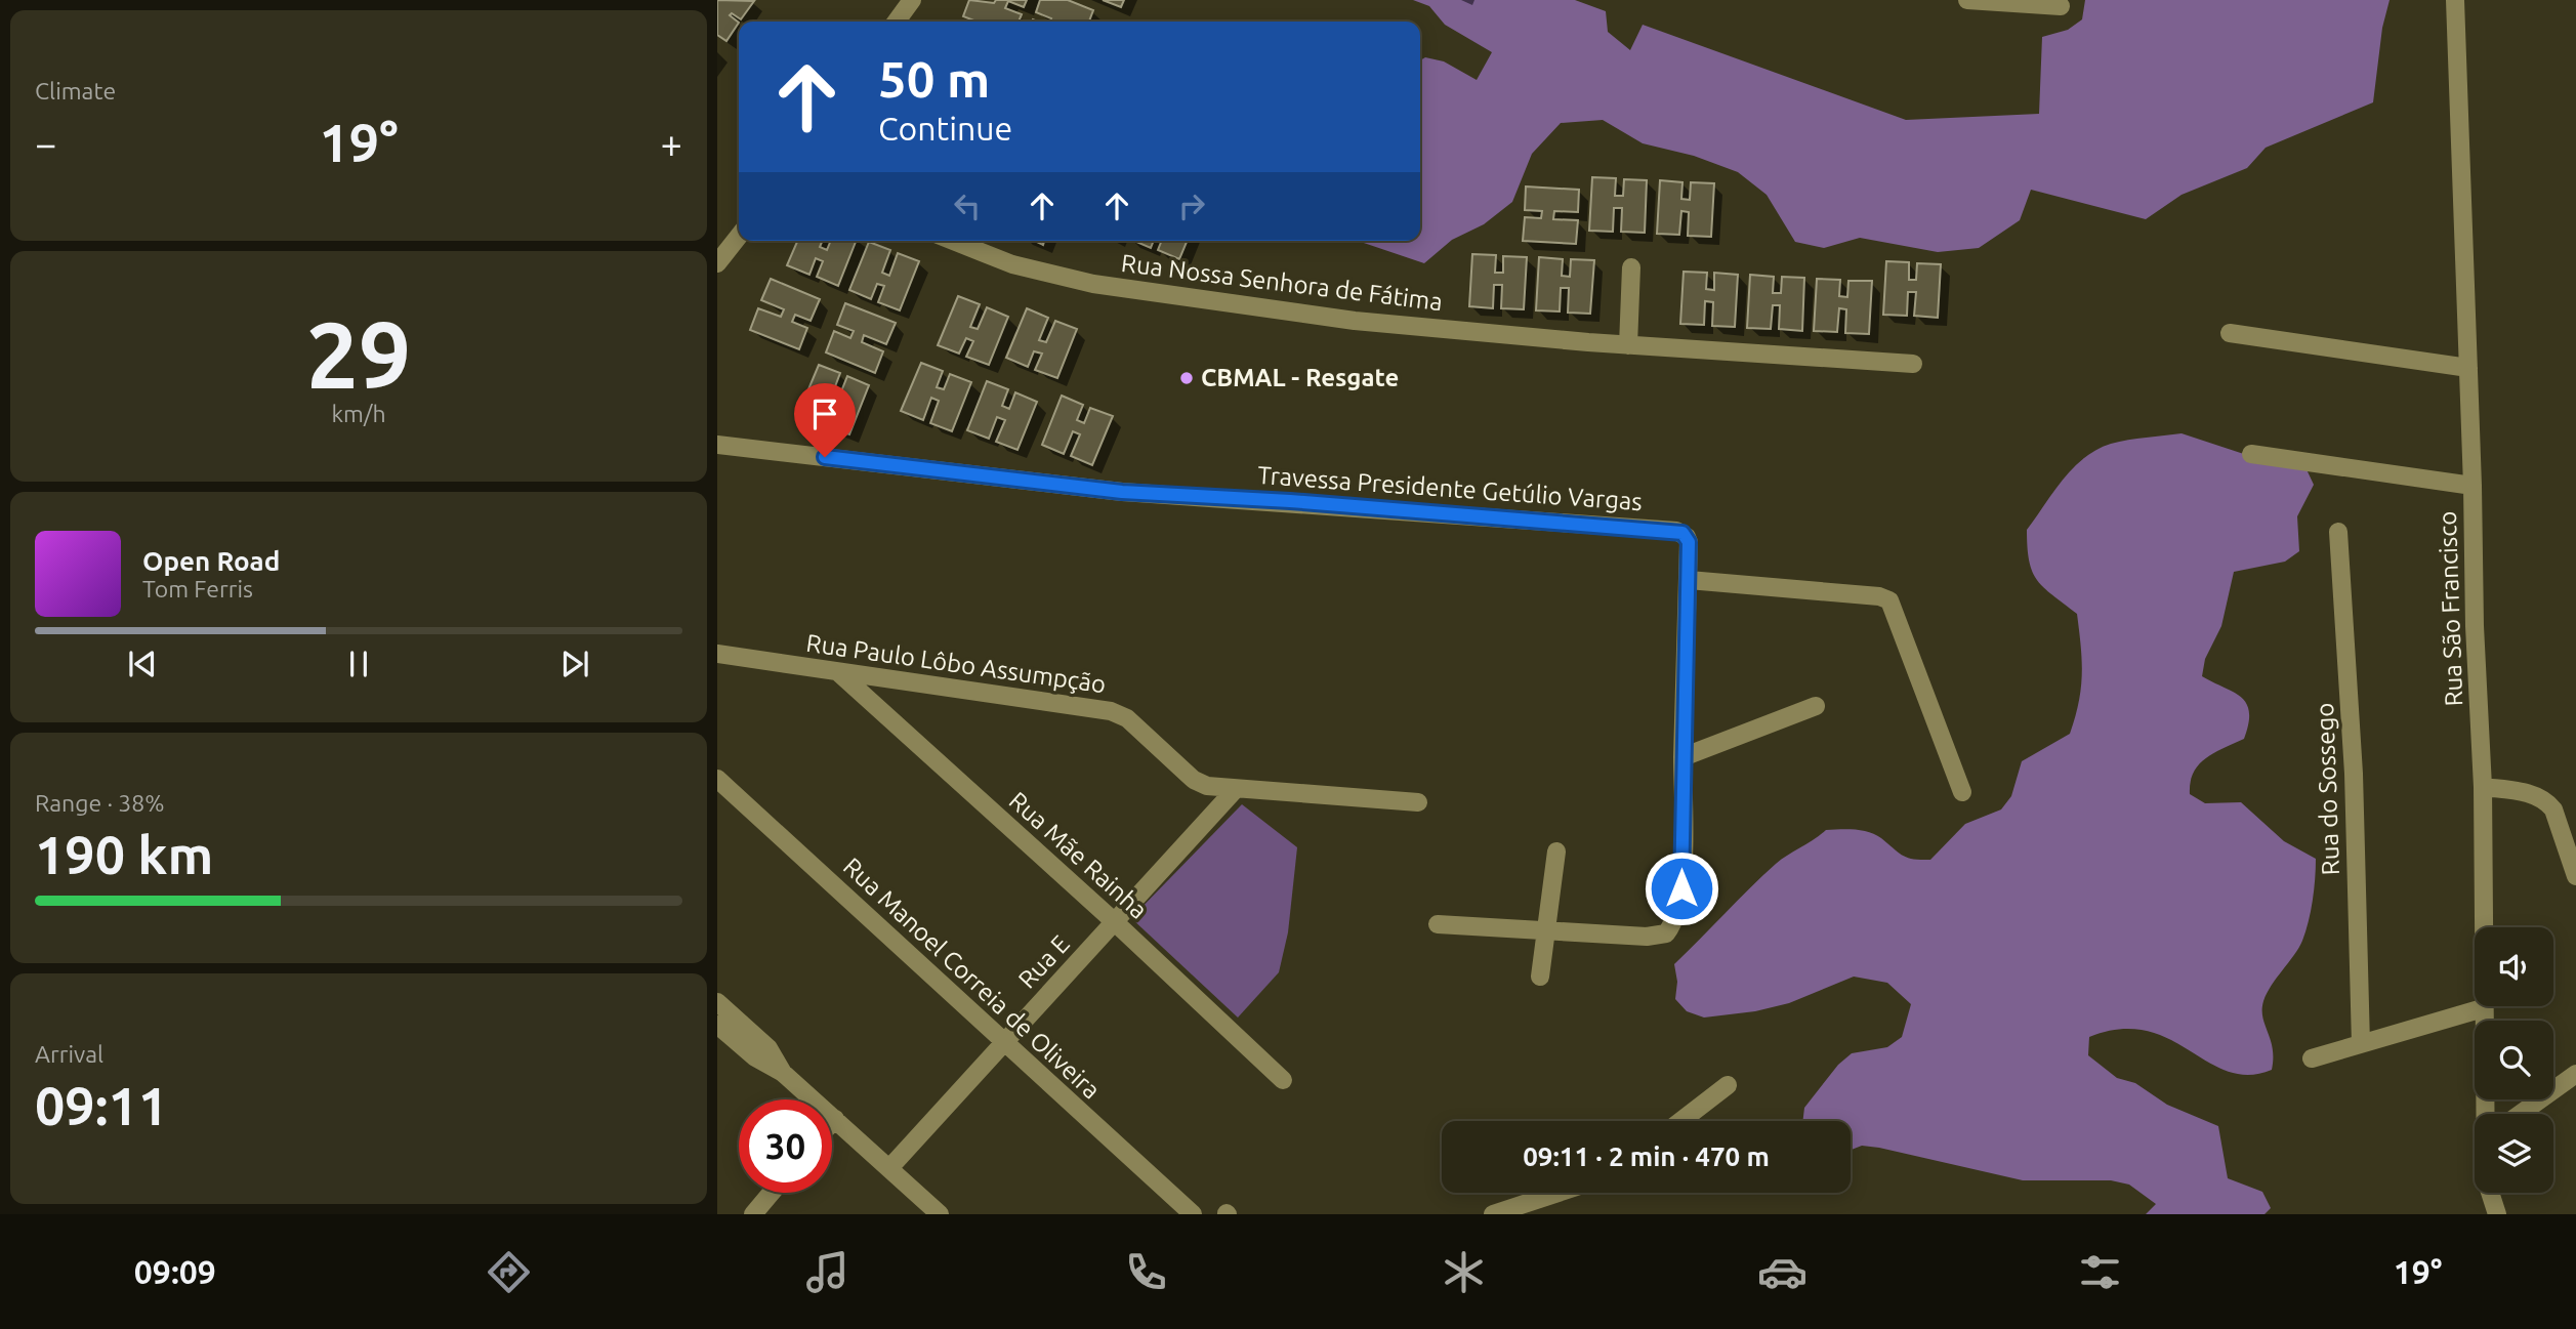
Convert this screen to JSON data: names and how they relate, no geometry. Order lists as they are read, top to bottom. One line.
{"streets":{"street":["Rua Nossa Senhora de Fátima","Travessa Presidente Getúlio Vargas","Rua São Francisco","Rua Paulo Lôbo Assumpção","Rua do Sossego","Rua Mãe Rainha","Rua E","Rua Manoel Correia de Oliveira"]},"crossings":[["Rua Paulo Lôbo Assumpção","Rua Mãe Rainha"],["Rua Paulo Lôbo Assumpção","Rua E"],["Rua Mãe Rainha","Rua E"],["Rua E","Rua Manoel Correia de Oliveira"]],"places":["CBMAL - Resgate"],"page":{"tile":["Climate",["29","km/h"],["Range · 38%","190 km"],["Arrival","09:11"]],"turn":["50 m","Continue"],"heat":["−","19°","+"],"song":["Open Road","Tom Ferris"],"limit":"30","trip":"09:11 · 2 min · 470 m","tabs":["09:09","19°"]}}
